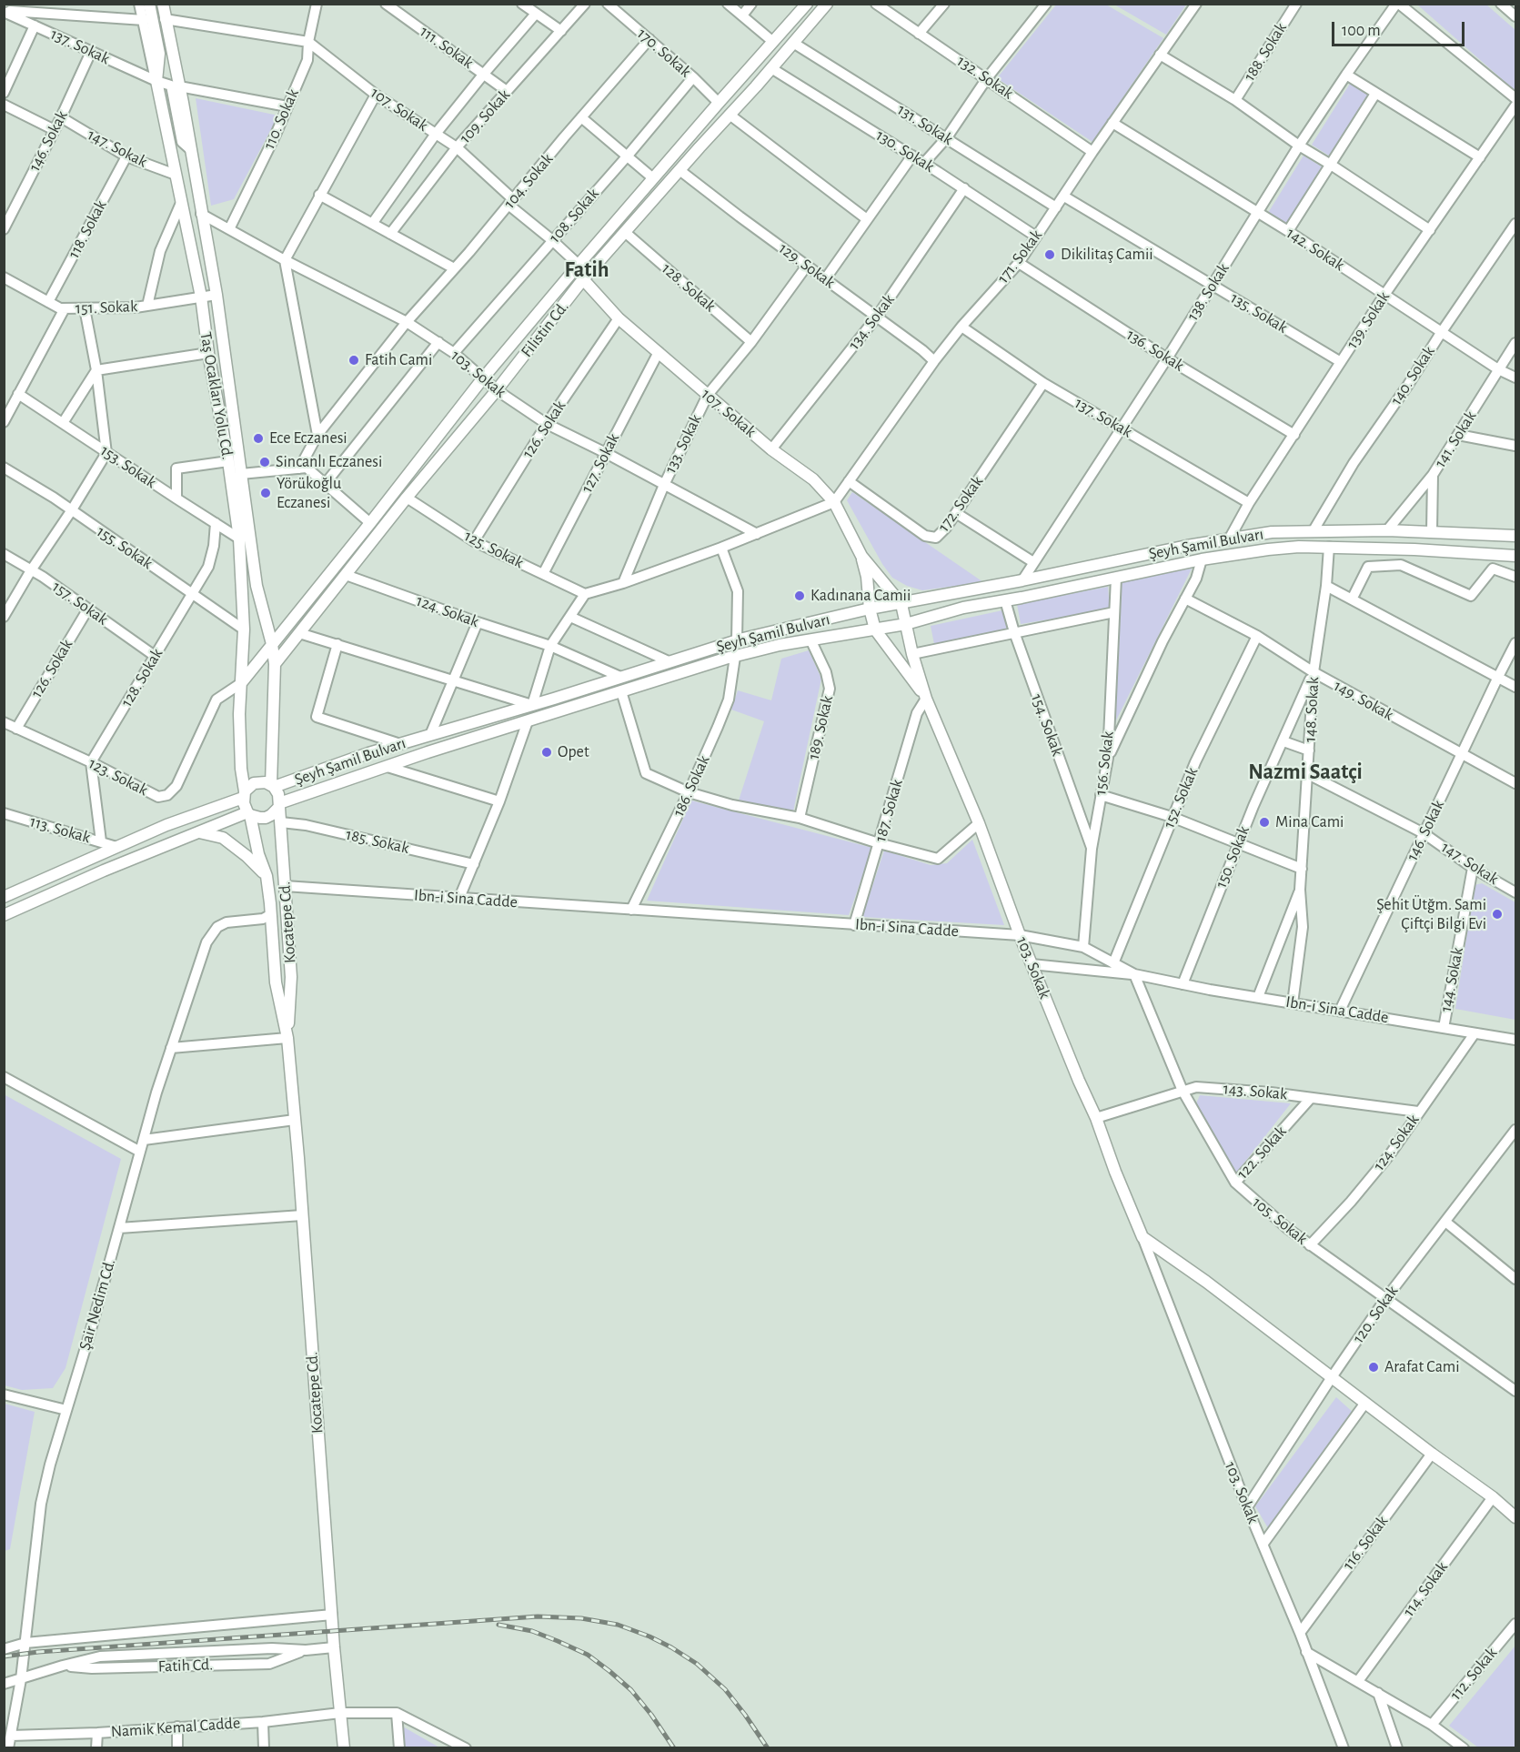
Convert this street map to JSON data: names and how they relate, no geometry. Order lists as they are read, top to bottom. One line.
{"streets":{"main road":["107. Sokak","Filistin Cd.","103. Sokak","Taş Ocakları Yolu Cd.","Şeyh Şamil Bulvarı","Kocatepe Cd."],"street":["137. Sokak","111. Sokak","188. Sokak","170. Sokak","132. Sokak","109. Sokak","110. Sokak","131. Sokak","146. Sokak","147. Sokak","130. Sokak","104. Sokak","108. Sokak","118. Sokak","142. Sokak","171. Sokak","129. Sokak","128. Sokak","138. Sokak","151. Sokak","135. Sokak","139. Sokak","134. Sokak","136. Sokak","140. Sokak","126. Sokak","141. Sokak","133. Sokak","127. Sokak","153. Sokak","172. Sokak","155. Sokak","125. Sokak","157. Sokak","124. Sokak","149. Sokak","148. Sokak","154. Sokak","189. Sokak","156. Sokak","123. Sokak","186. Sokak","152. Sokak","187. Sokak","113. Sokak","185. Sokak","150. Sokak","Ibn-i Sina Cadde","144. Sokak","143. Sokak","122. Sokak","105. Sokak","Şair Nedim Cd.","120. Sokak","116. Sokak","114. Sokak","Fatih Cd.","112. Sokak","Namik Kemal Cadde"]},"crossings":[["137. Sokak","146. Sokak"],["137. Sokak","171. Sokak"],["137. Sokak","138. Sokak"],["137. Sokak","139. Sokak"],["137. Sokak","Taş Ocakları Yolu Cd."],["137. Sokak","172. Sokak"],["111. Sokak","109. Sokak"],["170. Sokak","104. Sokak"],["170. Sokak","108. Sokak"],["170. Sokak","Filistin Cd."],["132. Sokak","171. Sokak"],["107. Sokak","109. Sokak"],["107. Sokak","110. Sokak"],["107. Sokak","104. Sokak"],["107. Sokak","108. Sokak"],["107. Sokak","171. Sokak"],["107. Sokak","134. Sokak"],["107. Sokak","Filistin Cd."],["107. Sokak","103. Sokak"],["107. Sokak","126. Sokak"],["107. Sokak","133. Sokak"],["107. Sokak","127. Sokak"],["110. Sokak","103. Sokak"],["131. Sokak","171. Sokak"],["131. Sokak","Filistin Cd."],["146. Sokak","147. Sokak"],["146. Sokak","149. Sokak"],["146. Sokak","Ibn-i Sina Cadde"],["147. Sokak","118. Sokak"],["147. Sokak","Taş Ocakları Yolu Cd."],["147. Sokak","148. Sokak"],["147. Sokak","144. Sokak"],["130. Sokak","171. Sokak"],["130. Sokak","134. Sokak"],["130. Sokak","Filistin Cd."],["104. Sokak","103. Sokak"],["108. Sokak","103. Sokak"],["118. Sokak","151. Sokak"],["142. Sokak","171. Sokak"],["142. Sokak","138. Sokak"],["142. Sokak","139. Sokak"],["142. Sokak","140. Sokak"],["142. Sokak","141. Sokak"],["171. Sokak","129. Sokak"],["171. Sokak","135. Sokak"],["171. Sokak","136. Sokak"],["171. Sokak","172. Sokak"],["129. Sokak","134. Sokak"],["129. Sokak","Filistin Cd."],["129. Sokak","133. Sokak"],["128. Sokak","Filistin Cd."],["128. Sokak","133. Sokak"],["128. Sokak","153. Sokak"],["128. Sokak","155. Sokak"],["128. Sokak","157. Sokak"],["128. Sokak","123. Sokak"],["138. Sokak","135. Sokak"],["138. Sokak","136. Sokak"],["138. Sokak","Şeyh Şamil Bulvarı"],["151. Sokak","Taş Ocakları Yolu Cd."],["135. Sokak","139. Sokak"],["139. Sokak","136. Sokak"],["139. Sokak","Şeyh Şamil Bulvarı"],["Filistin Cd.","103. Sokak"],["Filistin Cd.","Taş Ocakları Yolu Cd."],["Filistin Cd.","125. Sokak"],["Filistin Cd.","124. Sokak"],["Filistin Cd.","123. Sokak"],["103. Sokak","Taş Ocakları Yolu Cd."],["103. Sokak","126. Sokak"],["103. Sokak","133. Sokak"],["103. Sokak","127. Sokak"],["103. Sokak","Şeyh Şamil Bulvarı"],["103. Sokak","187. Sokak"],["103. Sokak","Ibn-i Sina Cadde"],["103. Sokak","143. Sokak"],["103. Sokak","120. Sokak"],["103. Sokak","116. Sokak"],["140. Sokak","Şeyh Şamil Bulvarı"],["Taş Ocakları Yolu Cd.","153. Sokak"],["Taş Ocakları Yolu Cd.","Şeyh Şamil Bulvarı"],["Taş Ocakları Yolu Cd.","155. Sokak"],["Taş Ocakları Yolu Cd.","123. Sokak"],["Taş Ocakları Yolu Cd.","Kocatepe Cd."],["126. Sokak","125. Sokak"],["126. Sokak","157. Sokak"],["126. Sokak","123. Sokak"],["141. Sokak","Şeyh Şamil Bulvarı"],["127. Sokak","125. Sokak"],["Şeyh Şamil Bulvarı","124. Sokak"],["Şeyh Şamil Bulvarı","148. Sokak"],["Şeyh Şamil Bulvarı","154. Sokak"],["Şeyh Şamil Bulvarı","189. Sokak"],["Şeyh Şamil Bulvarı","156. Sokak"],["Şeyh Şamil Bulvarı","186. Sokak"],["Şeyh Şamil Bulvarı","113. Sokak"],["Şeyh Şamil Bulvarı","Kocatepe Cd."],["124. Sokak","Ibn-i Sina Cadde"],["124. Sokak","143. Sokak"],["124. Sokak","105. Sokak"],["149. Sokak","148. Sokak"],["149. Sokak","152. Sokak"],["149. Sokak","150. Sokak"],["148. Sokak","150. Sokak"],["148. Sokak","Ibn-i Sina Cadde"],["154. Sokak","156. Sokak"],["156. Sokak","Ibn-i Sina Cadde"],["186. Sokak","Ibn-i Sina Cadde"],["152. Sokak","Ibn-i Sina Cadde"],["187. Sokak","Ibn-i Sina Cadde"],["185. Sokak","Kocatepe Cd."],["150. Sokak","Ibn-i Sina Cadde"],["Ibn-i Sina Cadde","Kocatepe Cd."],["Ibn-i Sina Cadde","144. Sokak"],["Ibn-i Sina Cadde","105. Sokak"],["Kocatepe Cd.","Şair Nedim Cd."],["Kocatepe Cd.","Fatih Cd."],["Kocatepe Cd.","Namik Kemal Cadde"],["143. Sokak","122. Sokak"],["143. Sokak","105. Sokak"],["122. Sokak","105. Sokak"],["105. Sokak","120. Sokak"],["Şair Nedim Cd.","Fatih Cd."],["Şair Nedim Cd.","Namik Kemal Cadde"]],"districts":["Fatih","Nazmi Saatçi"],"places":["Dikilitaş Camii","Fatih Cami","Ece Eczanesi","Sincanlı Eczanesi","Yörükoğlu Eczanesi","Kadınana Camii","Opet","Mina Cami","Şehit Ütğm. Sami Çiftçi Bilgi Evi","Arafat Cami"],"scale_bar":"100 m"}
